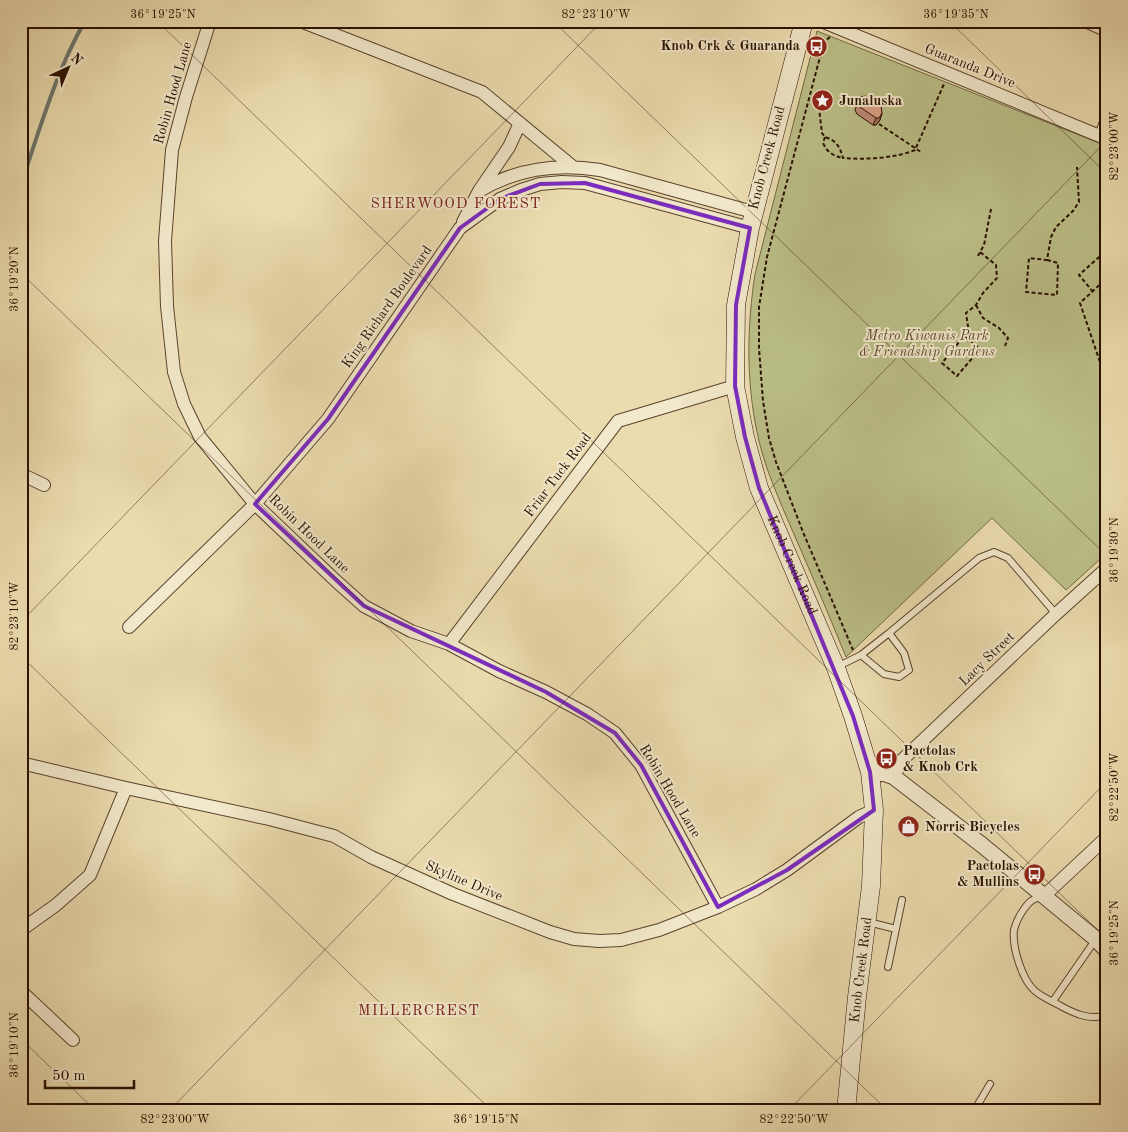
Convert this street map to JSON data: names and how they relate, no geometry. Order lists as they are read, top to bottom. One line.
{"streets":{"main road":["Knob Creek Road"],"street":["Guaranda Drive","Robin Hood Lane","King Richard Boulevard","Friar Tuck Road","Lacy Street","Skyline Drive"]},"crossings":[["Robin Hood Lane","King Richard Boulevard"],["Robin Hood Lane","Friar Tuck Road"],["Robin Hood Lane","Skyline Drive"],["Knob Creek Road","King Richard Boulevard"],["Knob Creek Road","Friar Tuck Road"],["Knob Creek Road","Skyline Drive"]],"districts":["SHERWOOD FOREST","MILLERCREST"],"parks":["Metro Kiwanis Park & Friendship Gardens"],"places":{"bus stop":["Knob Crk & Guaranda","Pactolas & Knob Crk","Pactolas & Mullins"],"place":["Junaluska"],"shop":["Norris Bicycles"]},"scale_bar":"50 m","north":"top right","coordinates":["36°19'25\"N","82°23'10\"W","36°19'35\"N","82°23'00\"W","36°19'20\"N","36°19'30\"N","82°22'50\"W","36°19'10\"N","36°19'15\"N"]}
